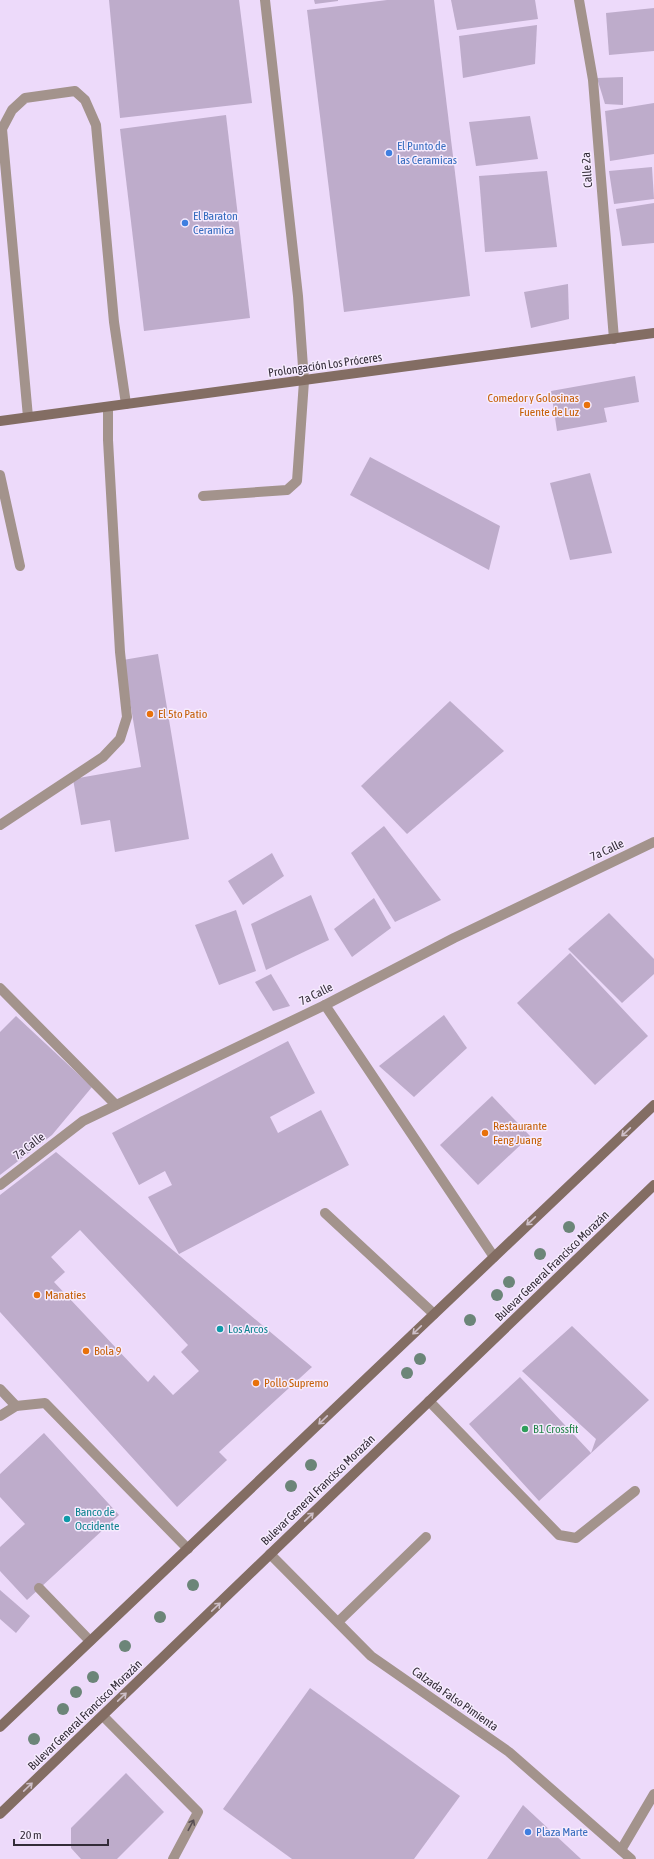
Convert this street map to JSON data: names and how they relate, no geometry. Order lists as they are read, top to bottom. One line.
{"streets":{"main road":["Prolongación Los Próceres","Bulevar General Francisco Morazán"],"street":["Calle 2a","7a Calle","Calzada Falso Pimienta"]},"crossings":[["Calle 2a","Prolongación Los Próceres"],["Bulevar General Francisco Morazán","Calzada Falso Pimienta"]],"places":["El Punto de las Ceramicas","El Baraton Ceramica","Comedor y Golosinas Fuente de Luz","El 5to Patio","Restaurante Feng Juang","Manaties","Los Arcos","Bola 9","Pollo Supremo","B1 Crossfit","Banco de Occidente","Plaza Marte"],"scale_bar":"20 m"}
